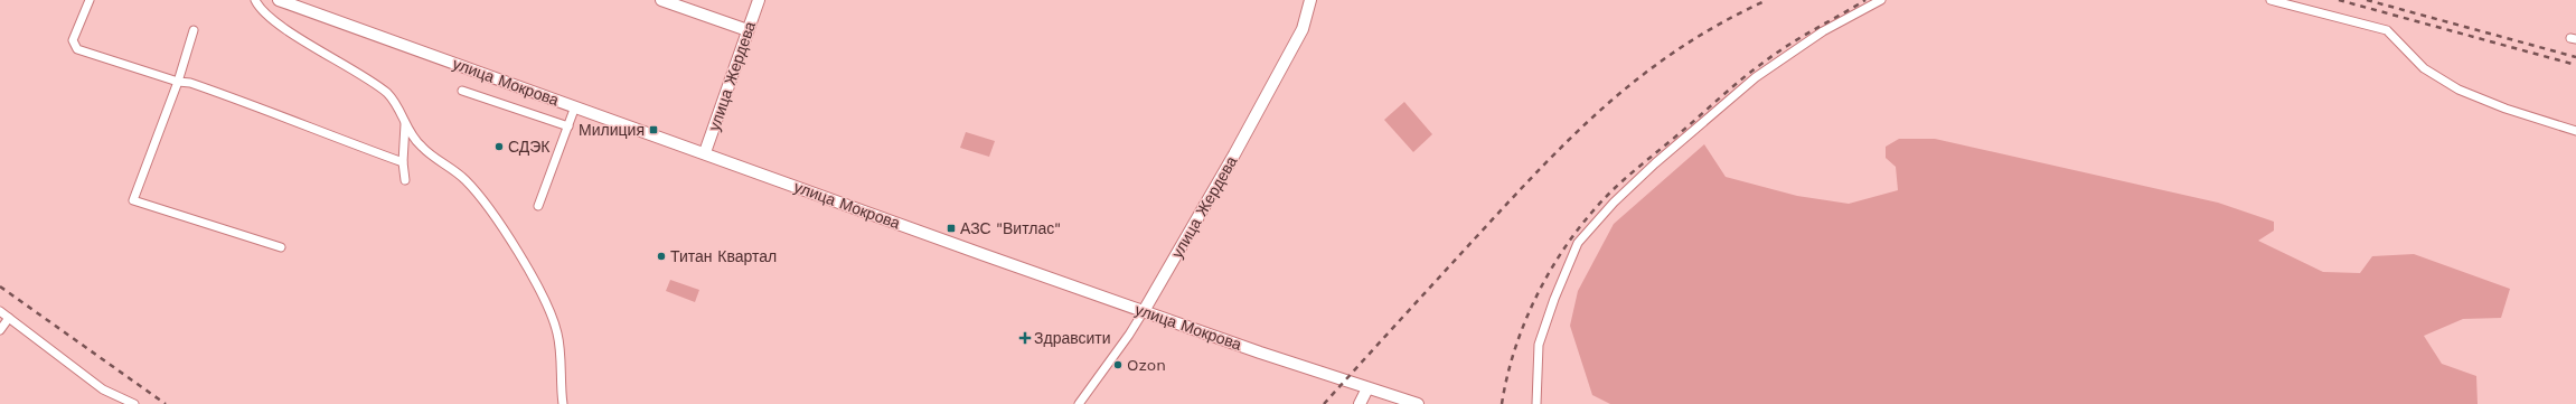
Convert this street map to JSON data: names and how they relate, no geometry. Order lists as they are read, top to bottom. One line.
{"streets":{"main road":["улица Жердева","улица Мокрова"]},"crossings":[["улица Жердева","улица Мокрова"]],"places":{"transit":["Милиция","АЗС \"Витлас\""],"other":["СДЭК","Титан Квартал","Ozon"],"health":["Здравсити"]}}
